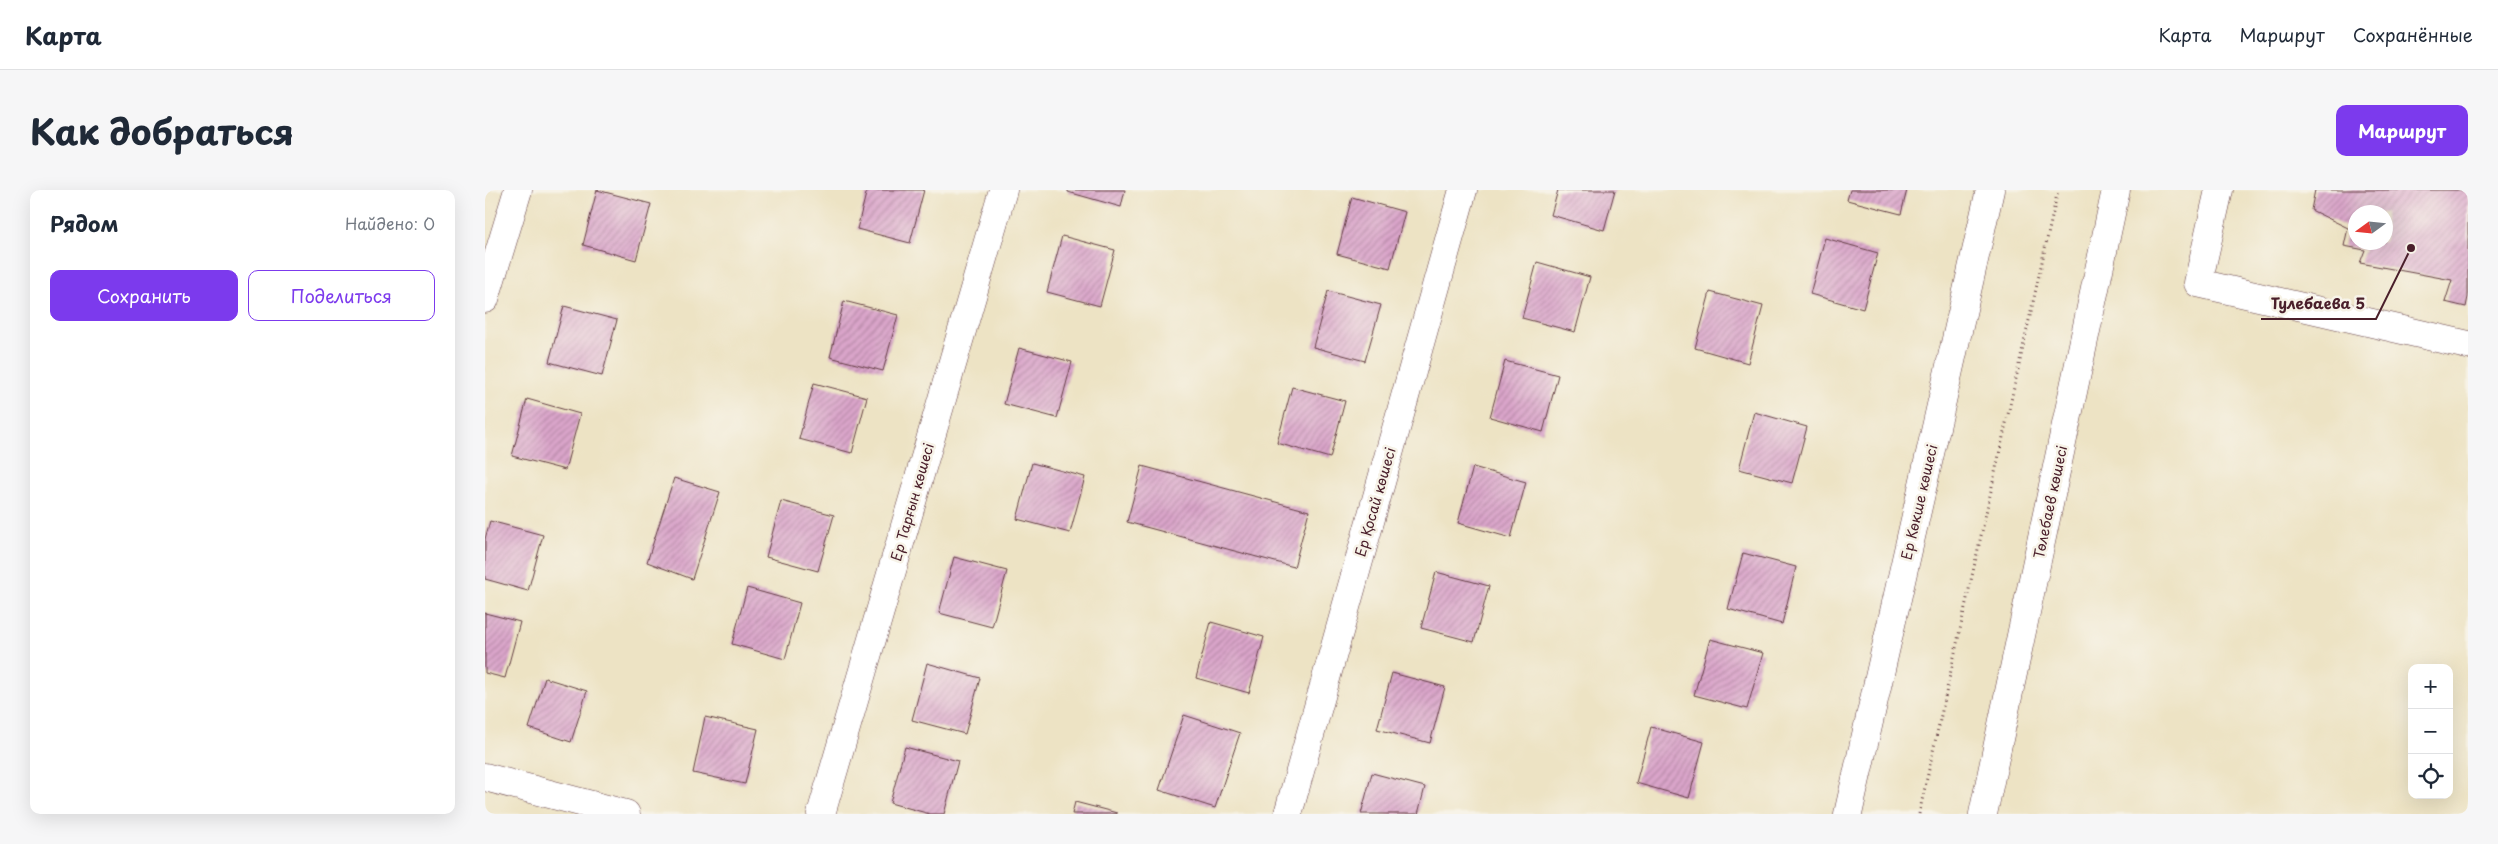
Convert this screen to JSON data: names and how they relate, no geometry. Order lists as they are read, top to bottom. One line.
{"streets":{"street":["Ер Тарғын көшесі","Ер Қосай көшесі","Ер Көкше көшесі","Төлебаев көшесі"]},"places":["Тулебаева 5"],"north":"left","page":{"header":"Карта","nav":["Карта","Маршрут","Сохранённые"],"title":"Как добраться","buttons":["Маршрут",["Сохранить","Поделиться"]],"heading":["Рядом","Найдено: 0"],"map_buttons":["+","−"]}}
